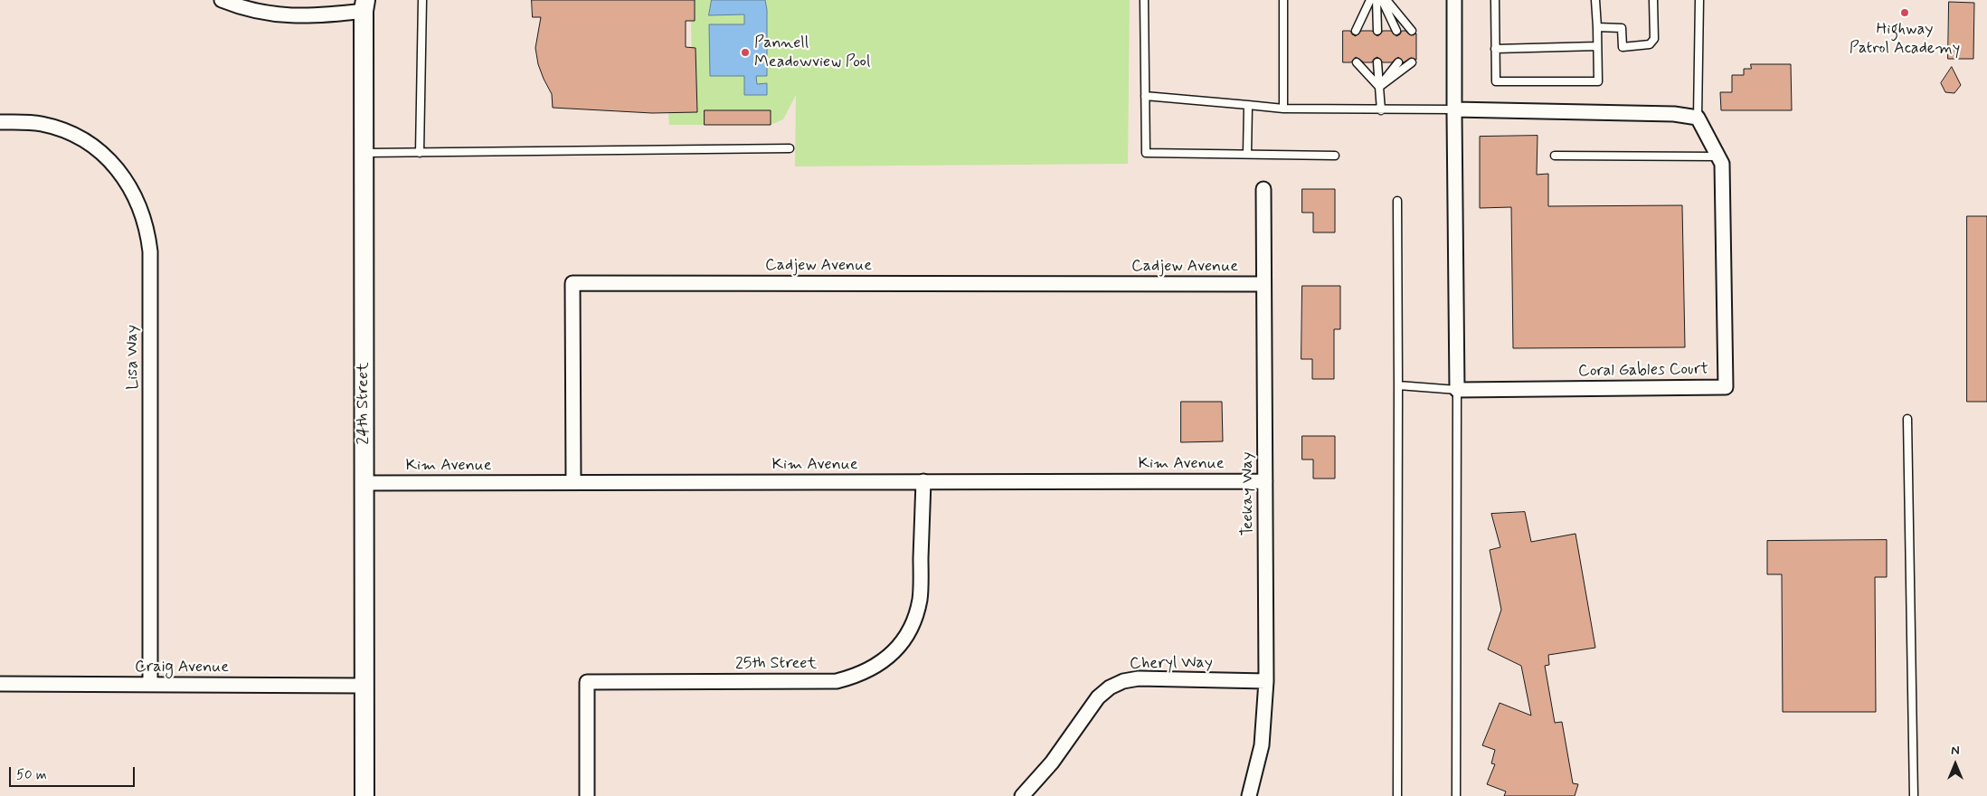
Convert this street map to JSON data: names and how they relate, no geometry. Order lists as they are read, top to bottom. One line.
{"streets":{"street":["Cadjew Avenue","Lisa Way","Coral Gables Court","24th Street","Kim Avenue","Teekay Way","25th Street","Cheryl Way","Craig Avenue"]},"crossings":[["Cadjew Avenue","Kim Avenue"],["Cadjew Avenue","Teekay Way"],["Lisa Way","Craig Avenue"],["24th Street","Kim Avenue"],["24th Street","Craig Avenue"],["Kim Avenue","Teekay Way"],["Kim Avenue","25th Street"],["Teekay Way","Cheryl Way"]],"places":["Highway Patrol Academy","Pannell Meadowview Pool"],"scale_bar":"50 m","north":"top"}
